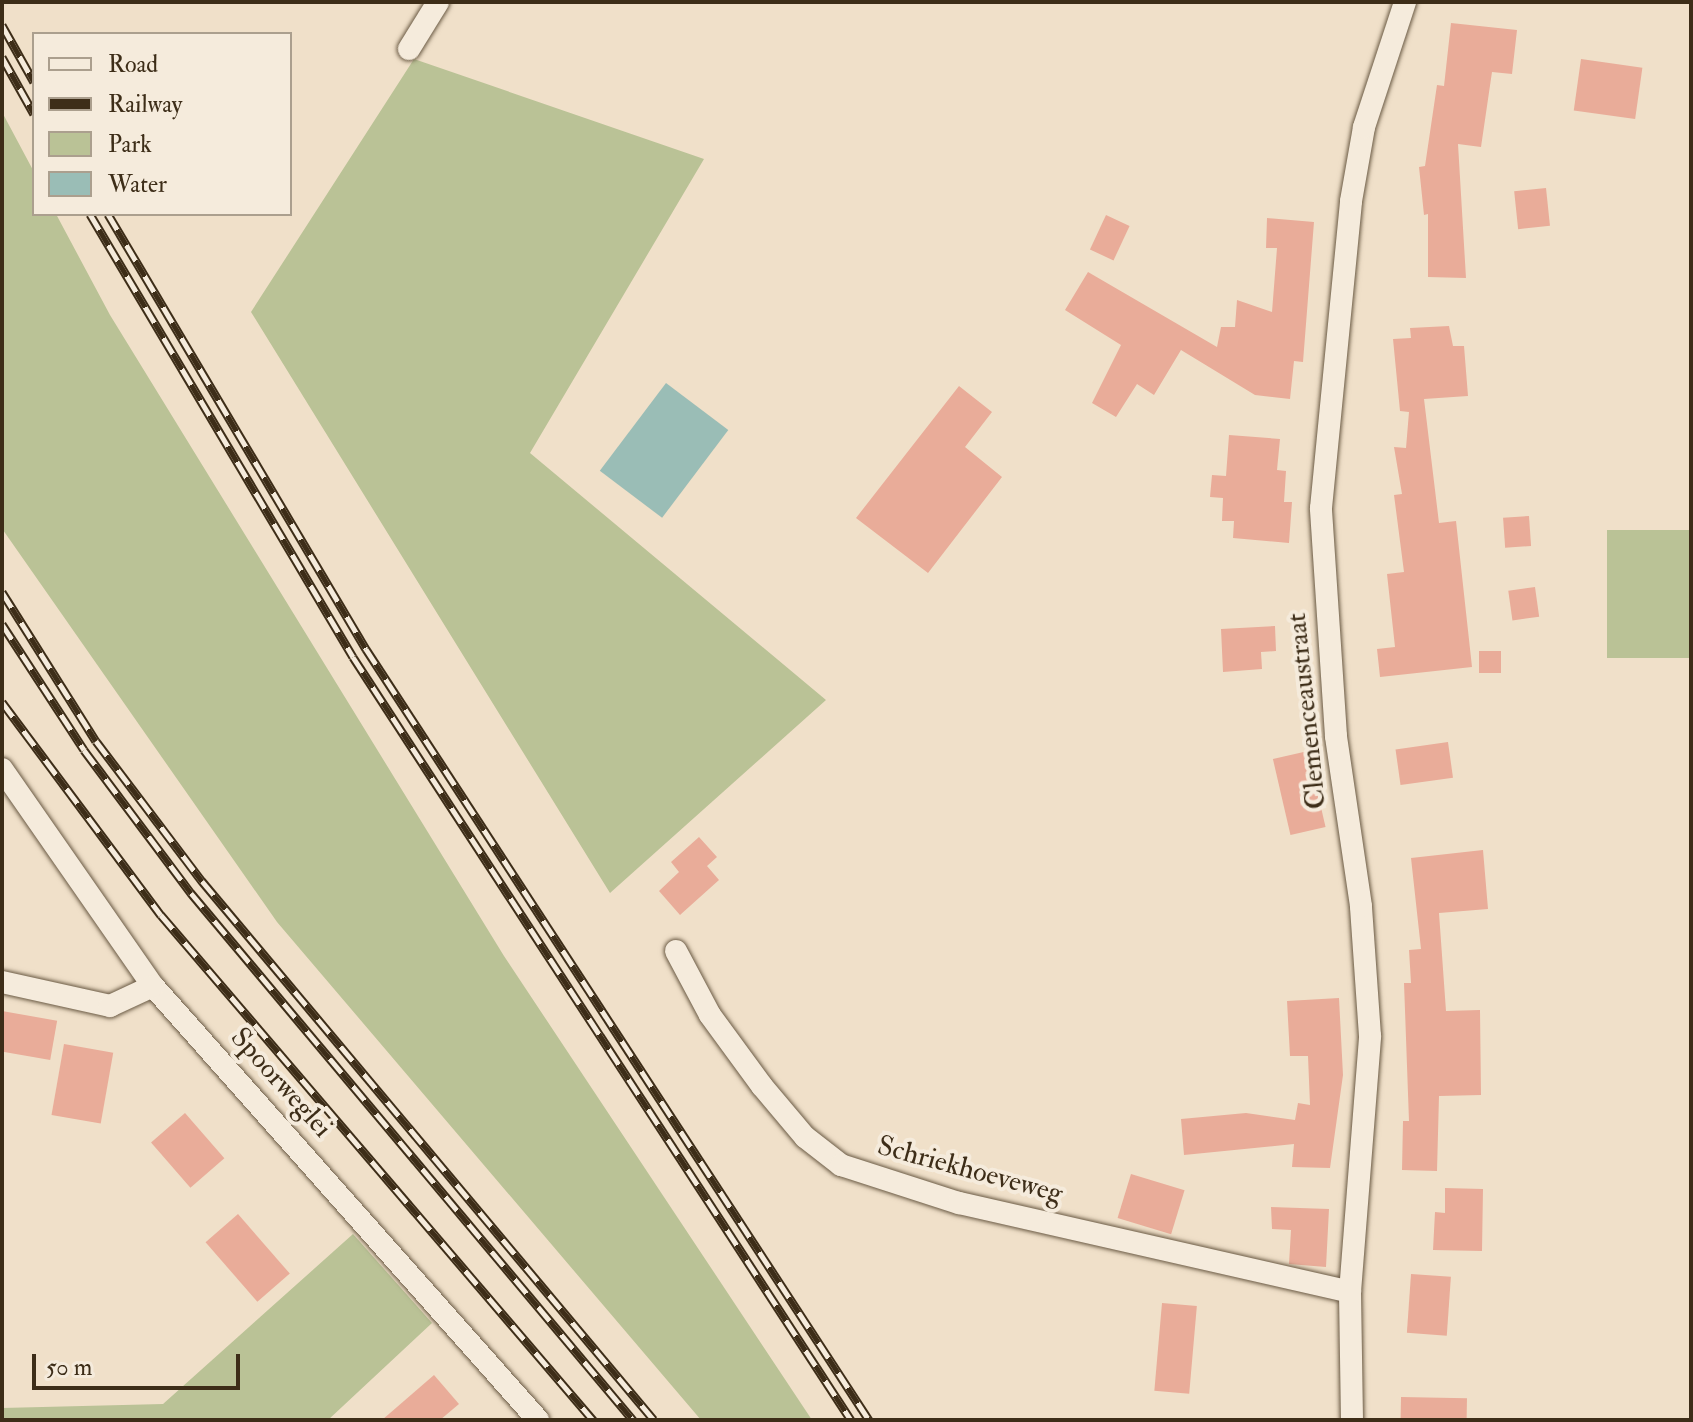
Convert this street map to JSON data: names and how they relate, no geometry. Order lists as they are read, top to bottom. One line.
{"streets":{"street":["Clemenceaustraat","Spoorweglei","Schriekhoeveweg"]},"crossings":[["Clemenceaustraat","Schriekhoeveweg"]],"legend":["Road","Railway","Park","Water"],"scale_bar":"50 m"}
